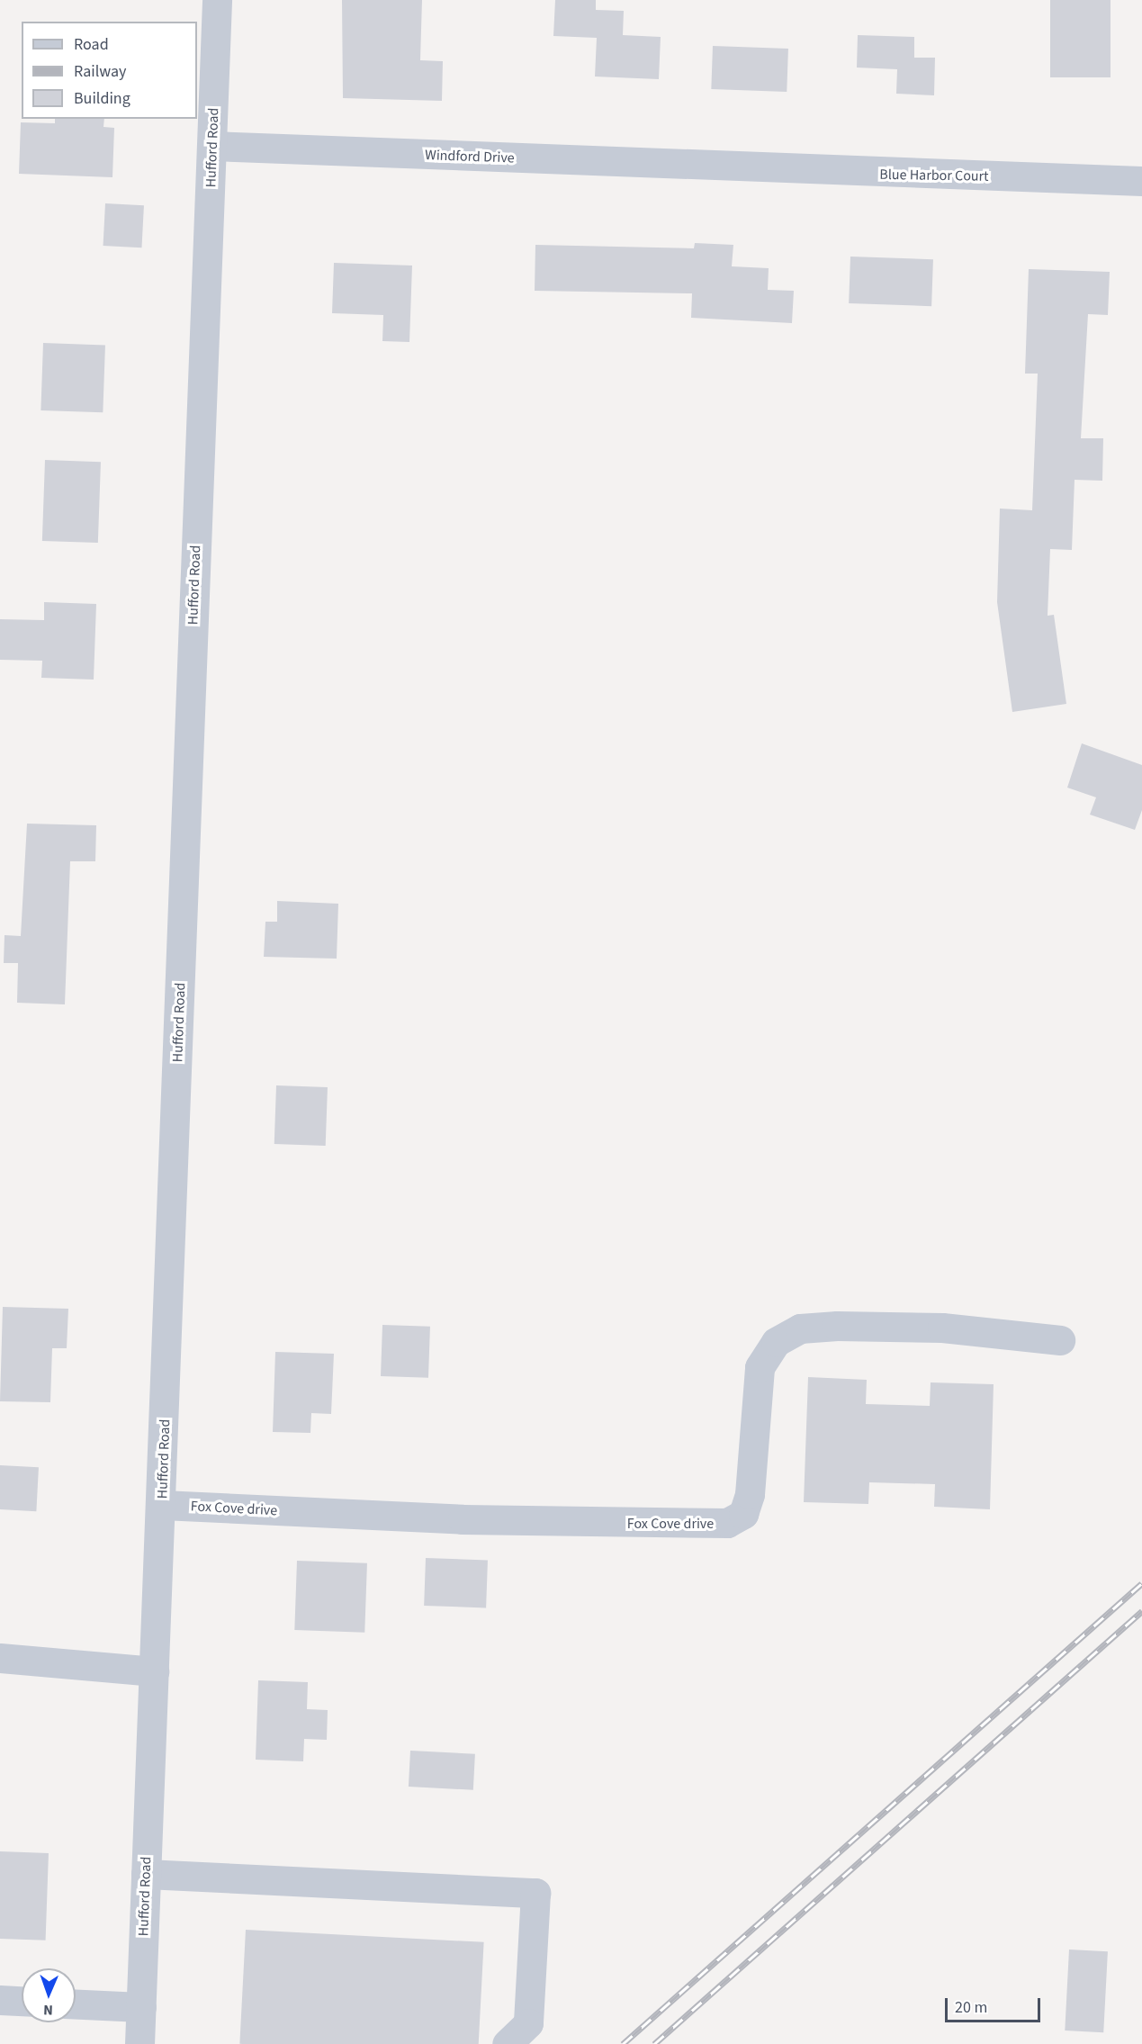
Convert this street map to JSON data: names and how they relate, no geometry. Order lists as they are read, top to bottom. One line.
{"streets":{"street":["Hufford Road","Windford Drive","Blue Harbor Court","Fox Cove drive"]},"crossings":[["Hufford Road","Windford Drive"],["Hufford Road","Fox Cove drive"],["Windford Drive","Blue Harbor Court"]],"legend":["Road","Railway","Building"],"scale_bar":"20 m","north":"bottom"}
